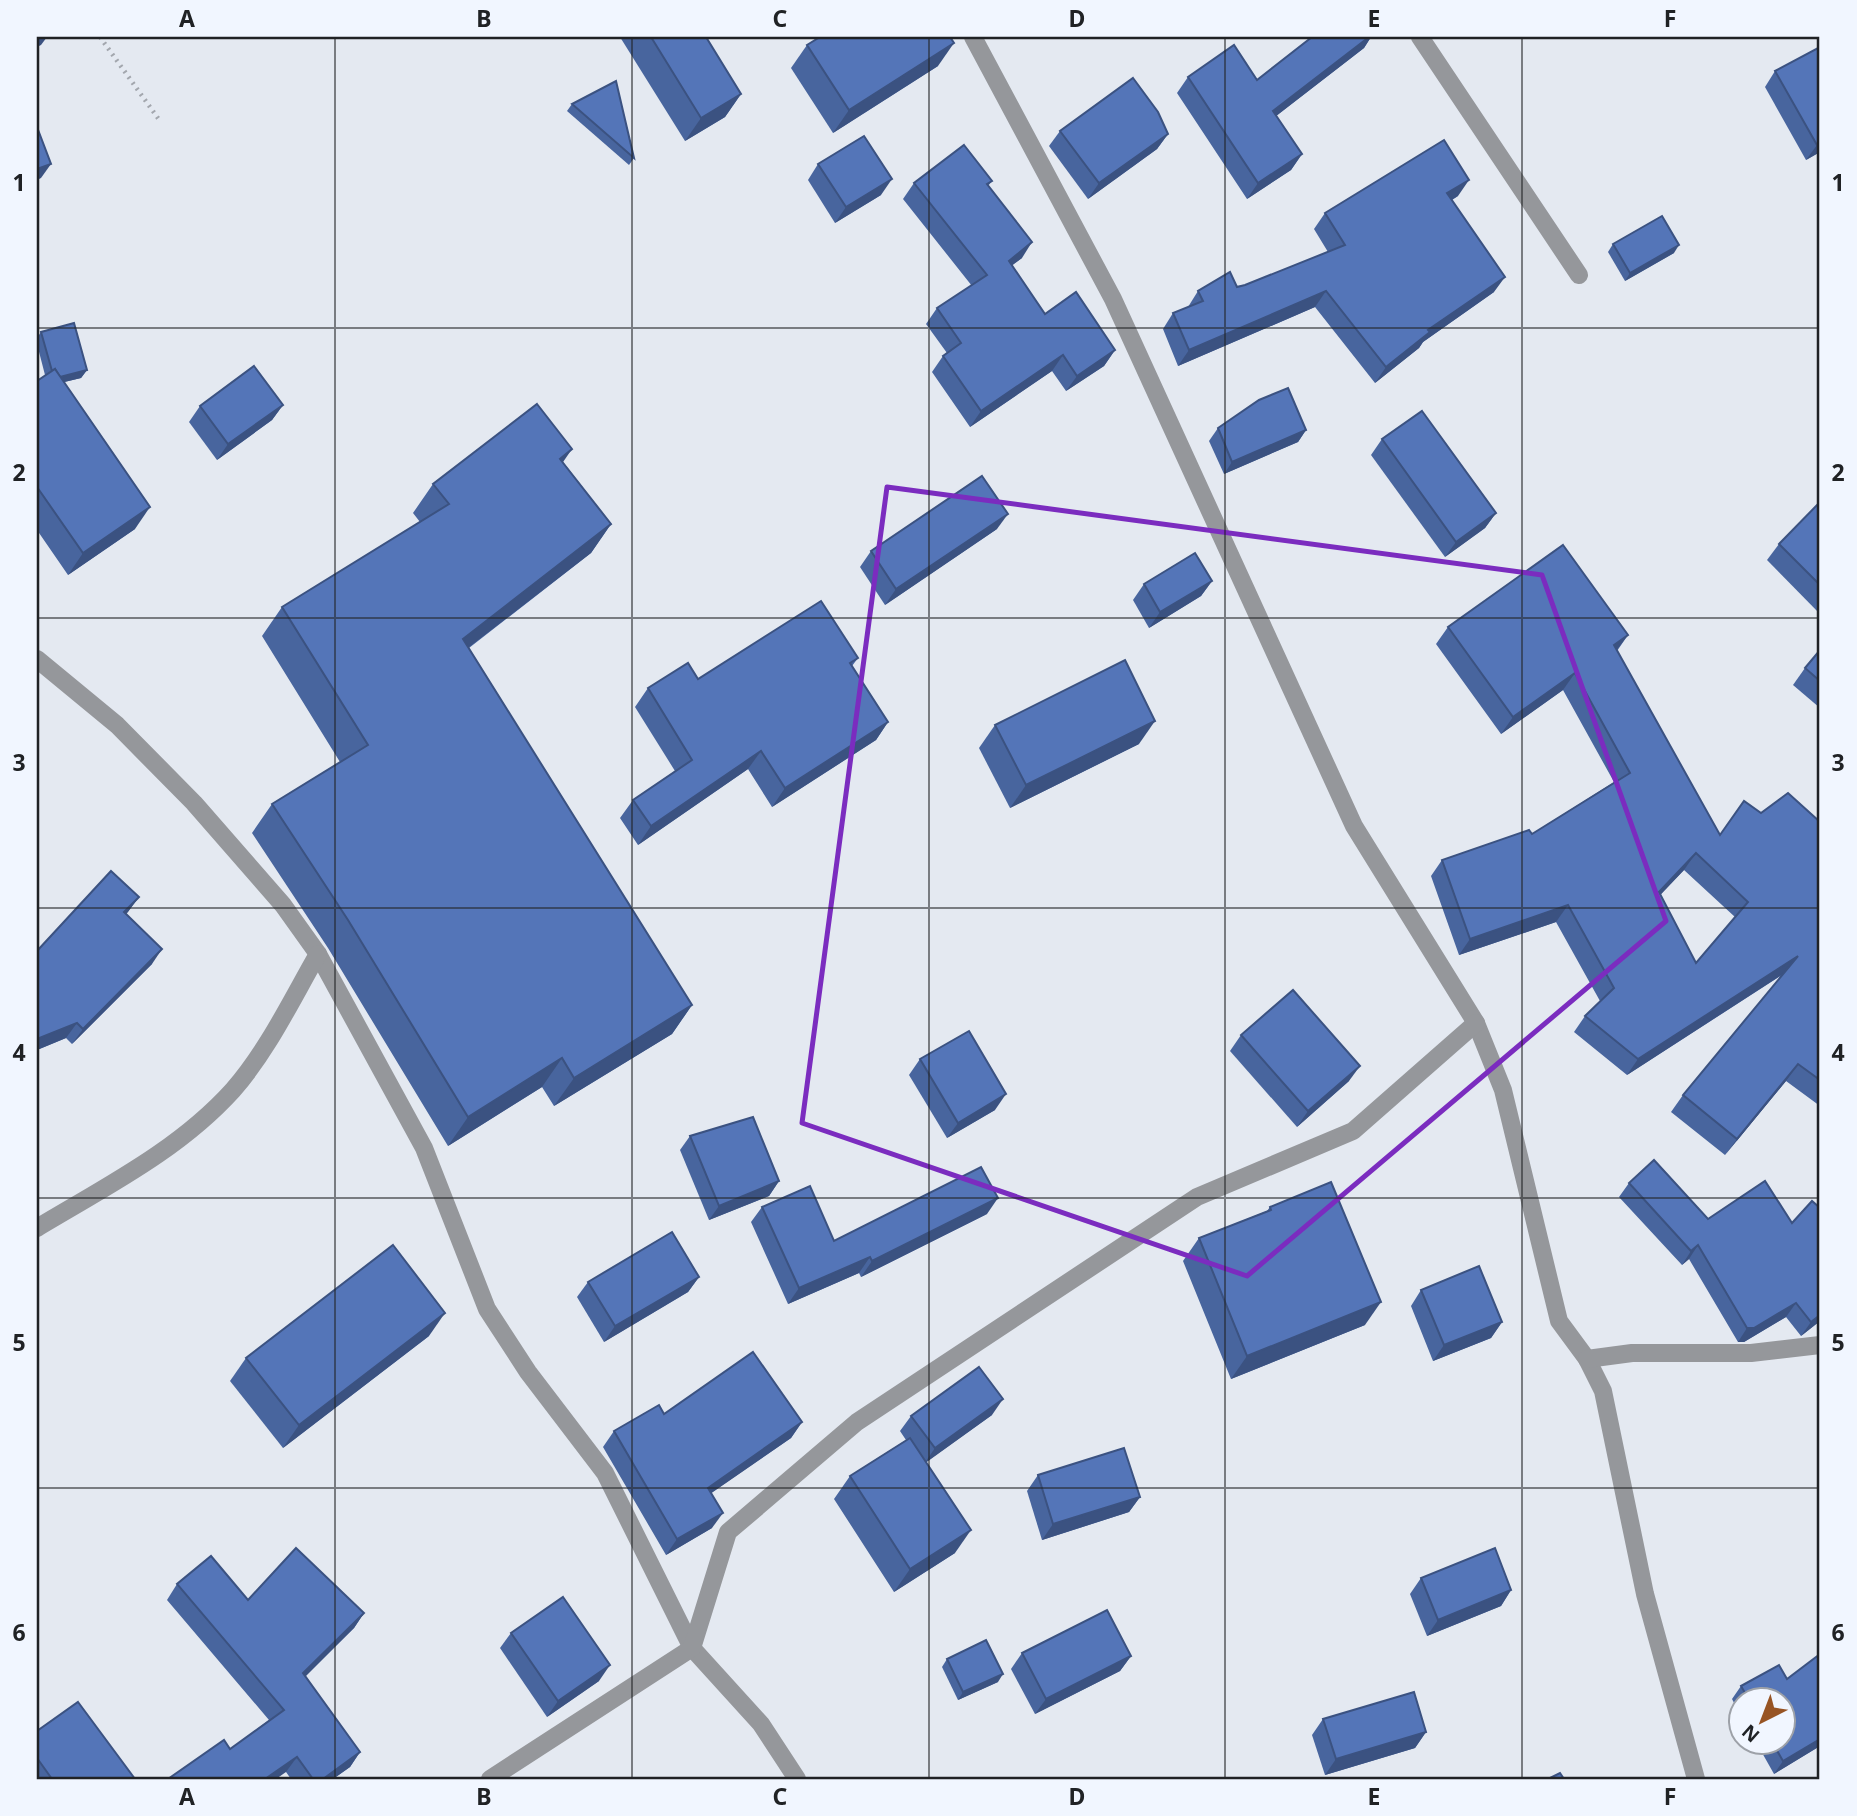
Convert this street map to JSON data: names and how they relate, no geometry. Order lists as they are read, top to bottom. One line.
{"north":"bottom left","grid":{"columns":["A","B","C","D","E","F"],"rows":["1","2","3","4","5","6"]}}
